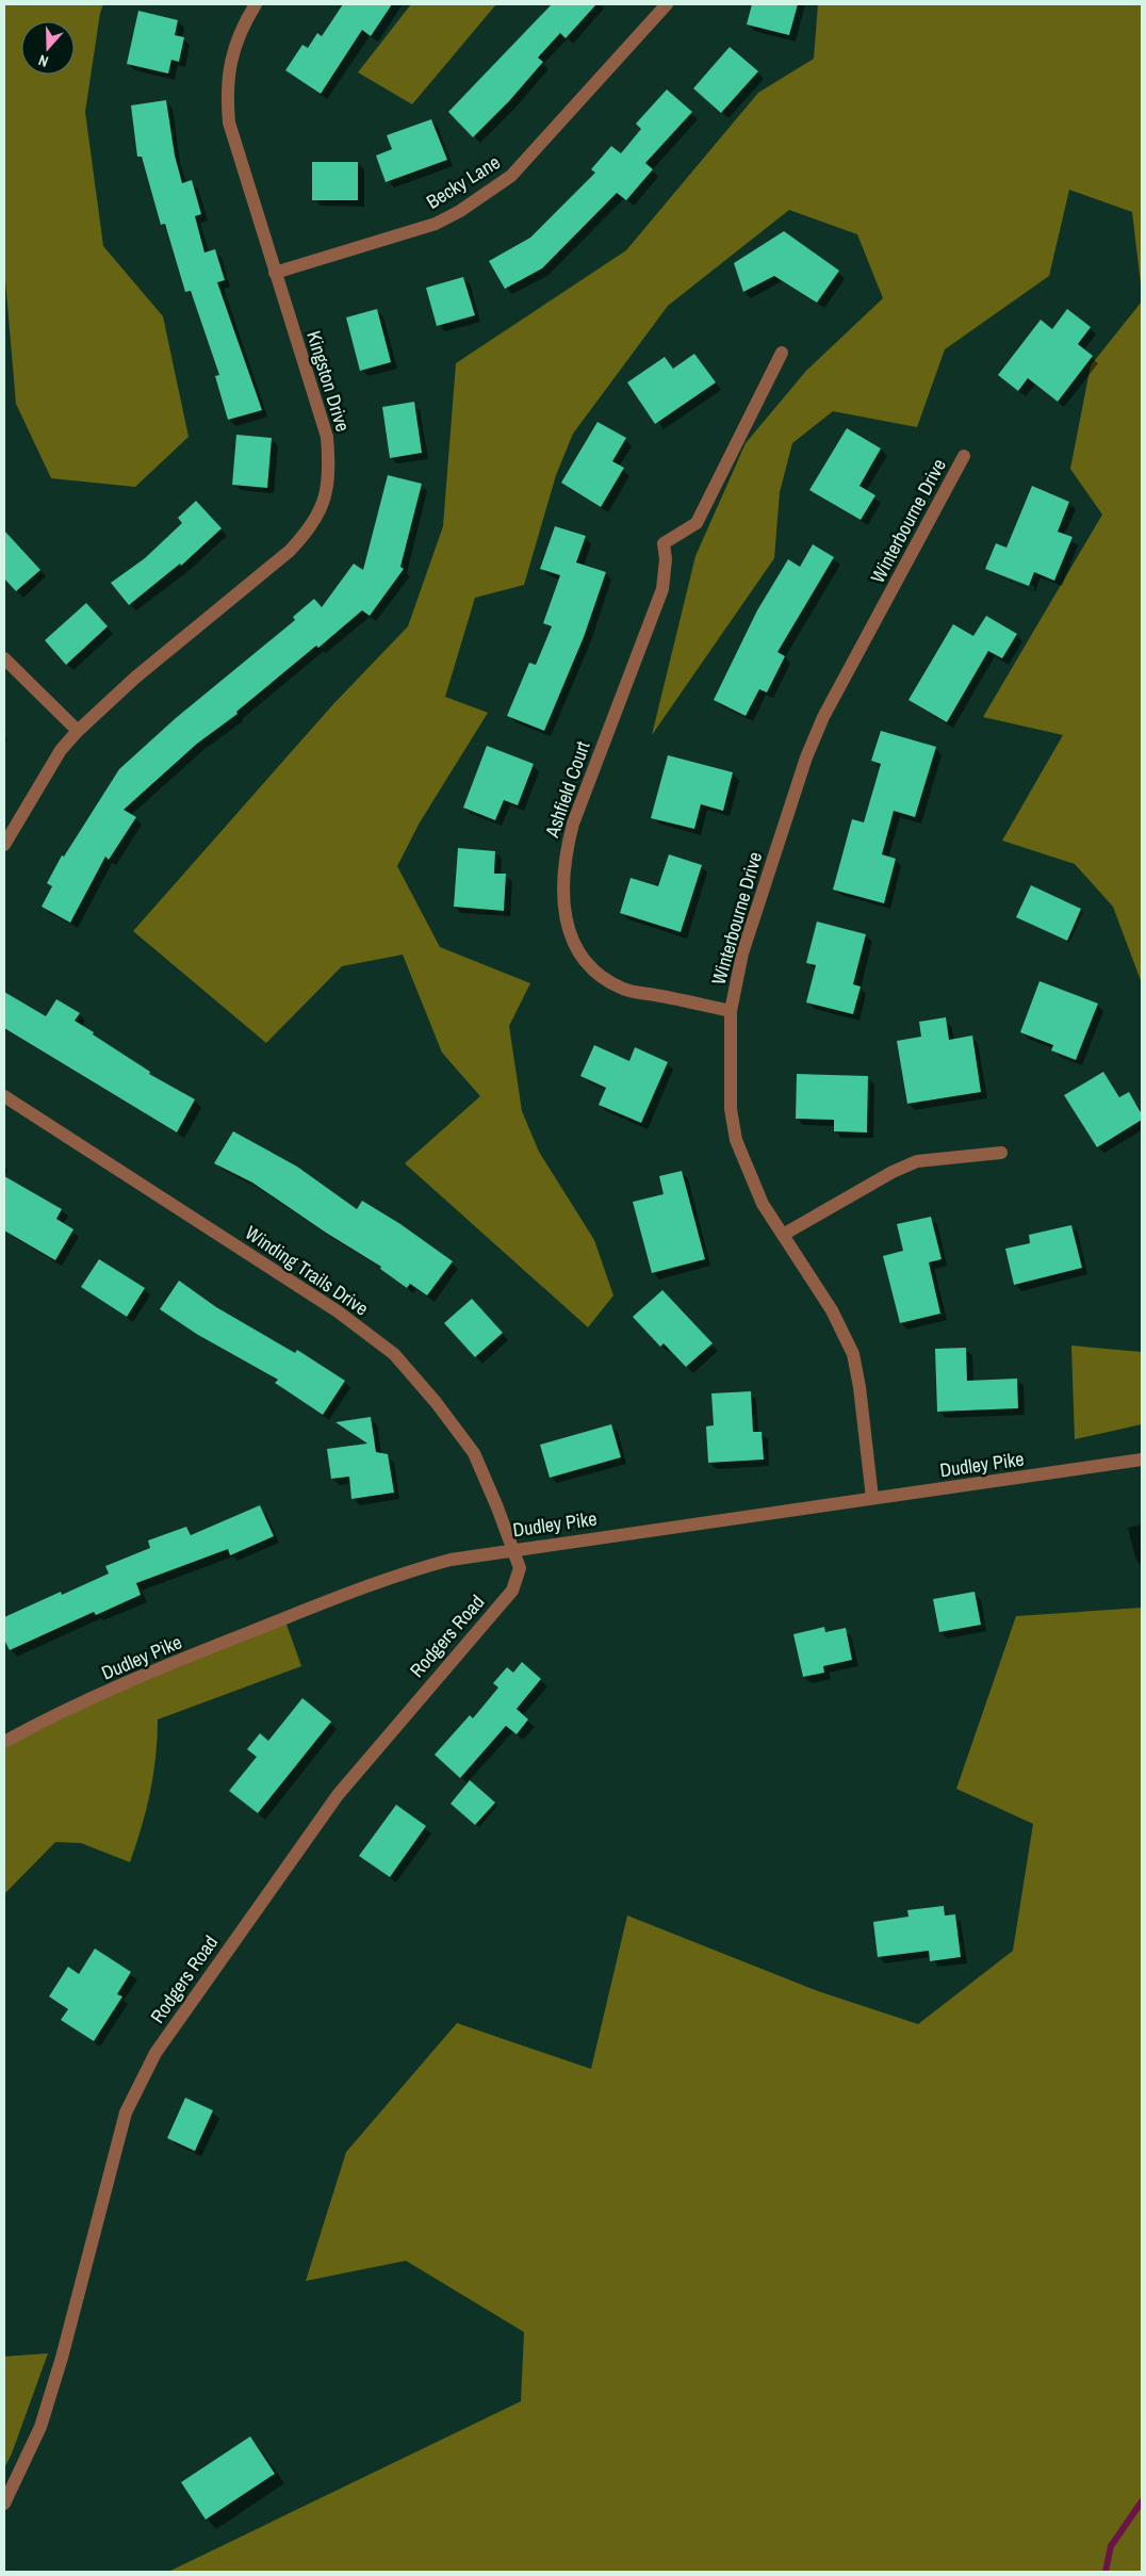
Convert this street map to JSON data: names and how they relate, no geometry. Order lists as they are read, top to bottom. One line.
{"streets":{"street":["Becky Lane","Kingston Drive","Winterbourne Drive","Ashfield Court","Winding Trails Drive","Dudley Pike","Rodgers Road"]},"crossings":[["Becky Lane","Kingston Drive"],["Winterbourne Drive","Ashfield Court"],["Winterbourne Drive","Dudley Pike"],["Winding Trails Drive","Dudley Pike"],["Winding Trails Drive","Rodgers Road"],["Dudley Pike","Rodgers Road"]],"north":"bottom"}
